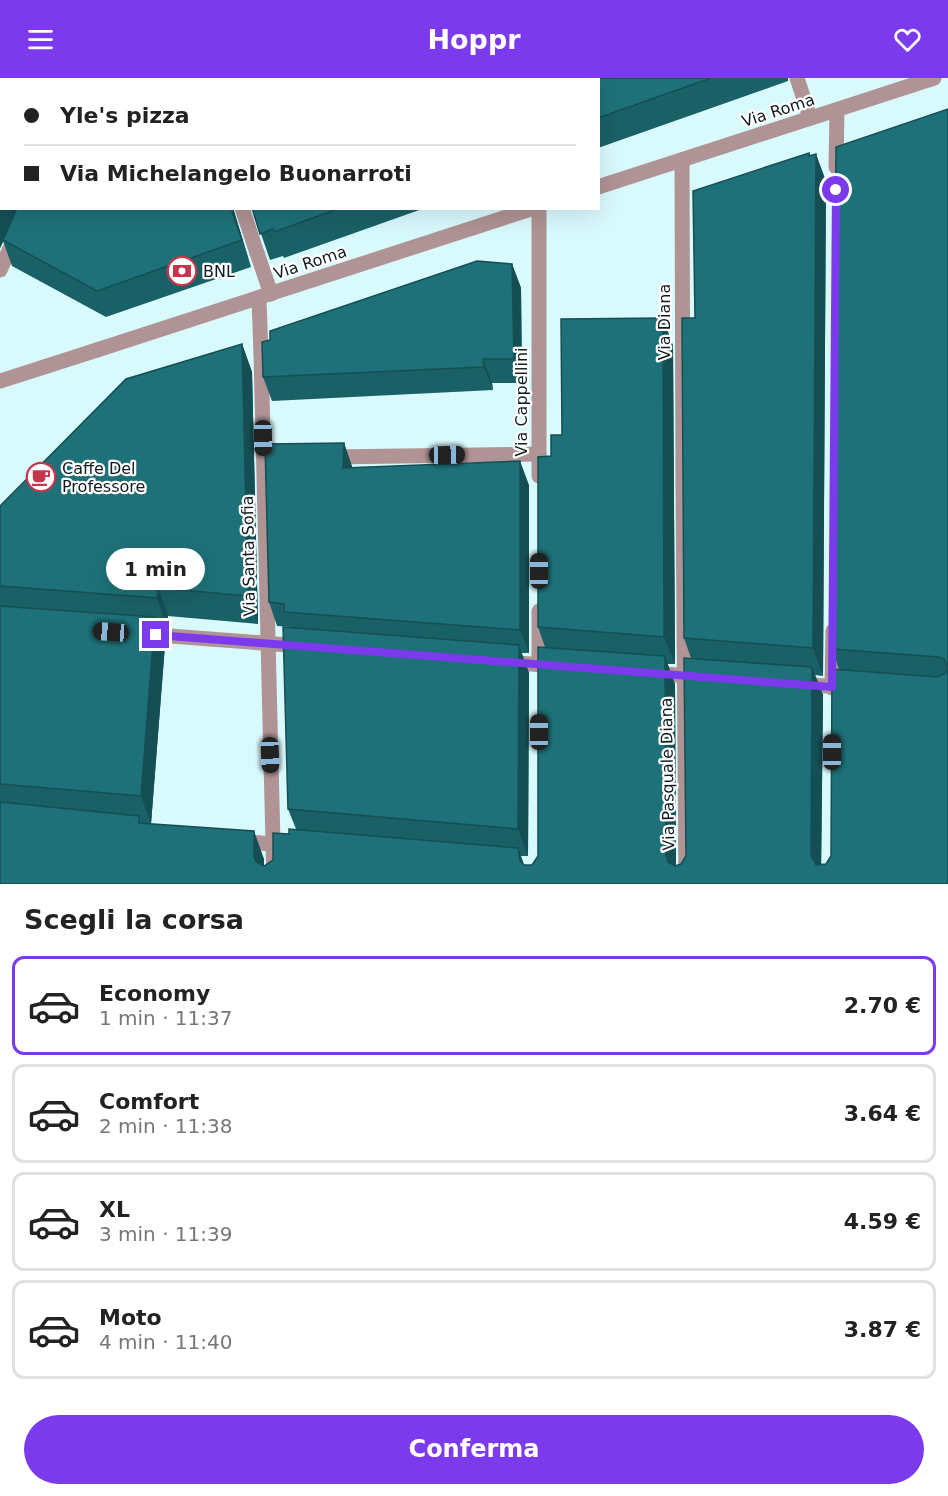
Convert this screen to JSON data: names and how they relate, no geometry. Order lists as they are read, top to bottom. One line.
{"streets":{"street":["Via Roma","Via Diana","Via Cappellini","Via Santa Sofia","Via Pasquale Diana"]},"crossings":[["Via Roma","Via Diana"],["Via Roma","Via Santa Sofia"],["Via Diana","Via Pasquale Diana"]],"places":{"bank":["BNL"],"cafe":["Caffe Del Professore"]},"page":{"header":"Hoppr","banner":["Yle's pizza","Via Michelangelo Buonarroti"],"bubble":"1 min","heading":"Scegli la corsa","list":[{"name":"Economy","note":"1 min · 11:37","value":"2.70 €"},{"name":"Comfort","note":"2 min · 11:38","value":"3.64 €"},{"name":"XL","note":"3 min · 11:39","value":"4.59 €"},{"name":"Moto","note":"4 min · 11:40","value":"3.87 €"}],"buttons":"Conferma"}}
